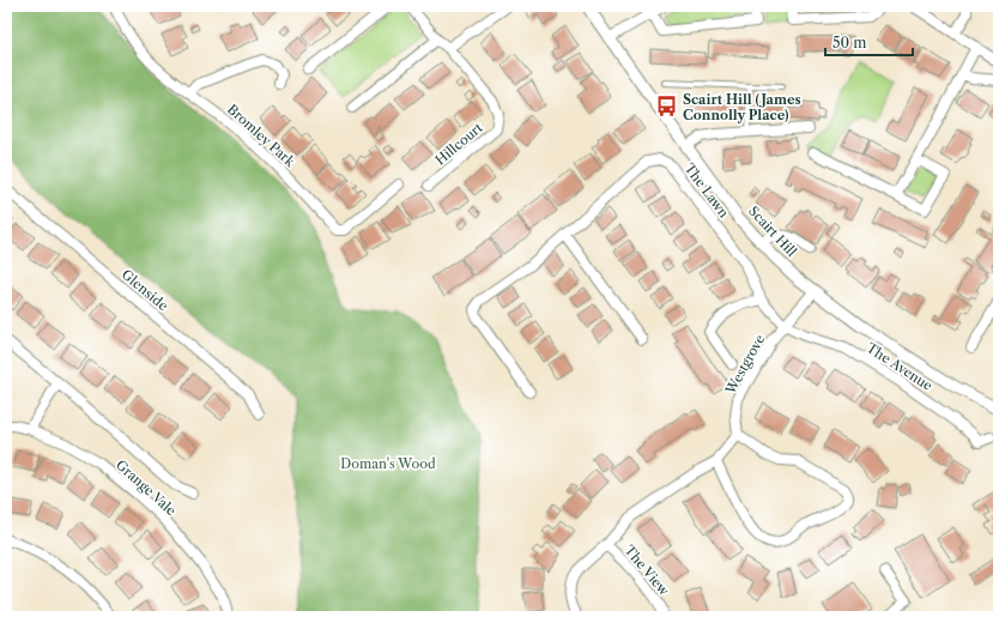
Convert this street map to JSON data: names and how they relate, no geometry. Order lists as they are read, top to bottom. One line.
{"streets":{"street":["Bromley Park","Hillcourt","The Lawn","Scairt Hill","Glenside","Westgrove","The Avenue","Grange Vale","The View"]},"crossings":[["The Lawn","Westgrove"],["The Lawn","The Avenue"],["Scairt Hill","Westgrove"],["Westgrove","The Avenue"]],"parks":["Doman's Wood"],"places":{"bus stop":["Scairt Hill (James Connolly Place)"]},"scale_bar":"50 m"}
